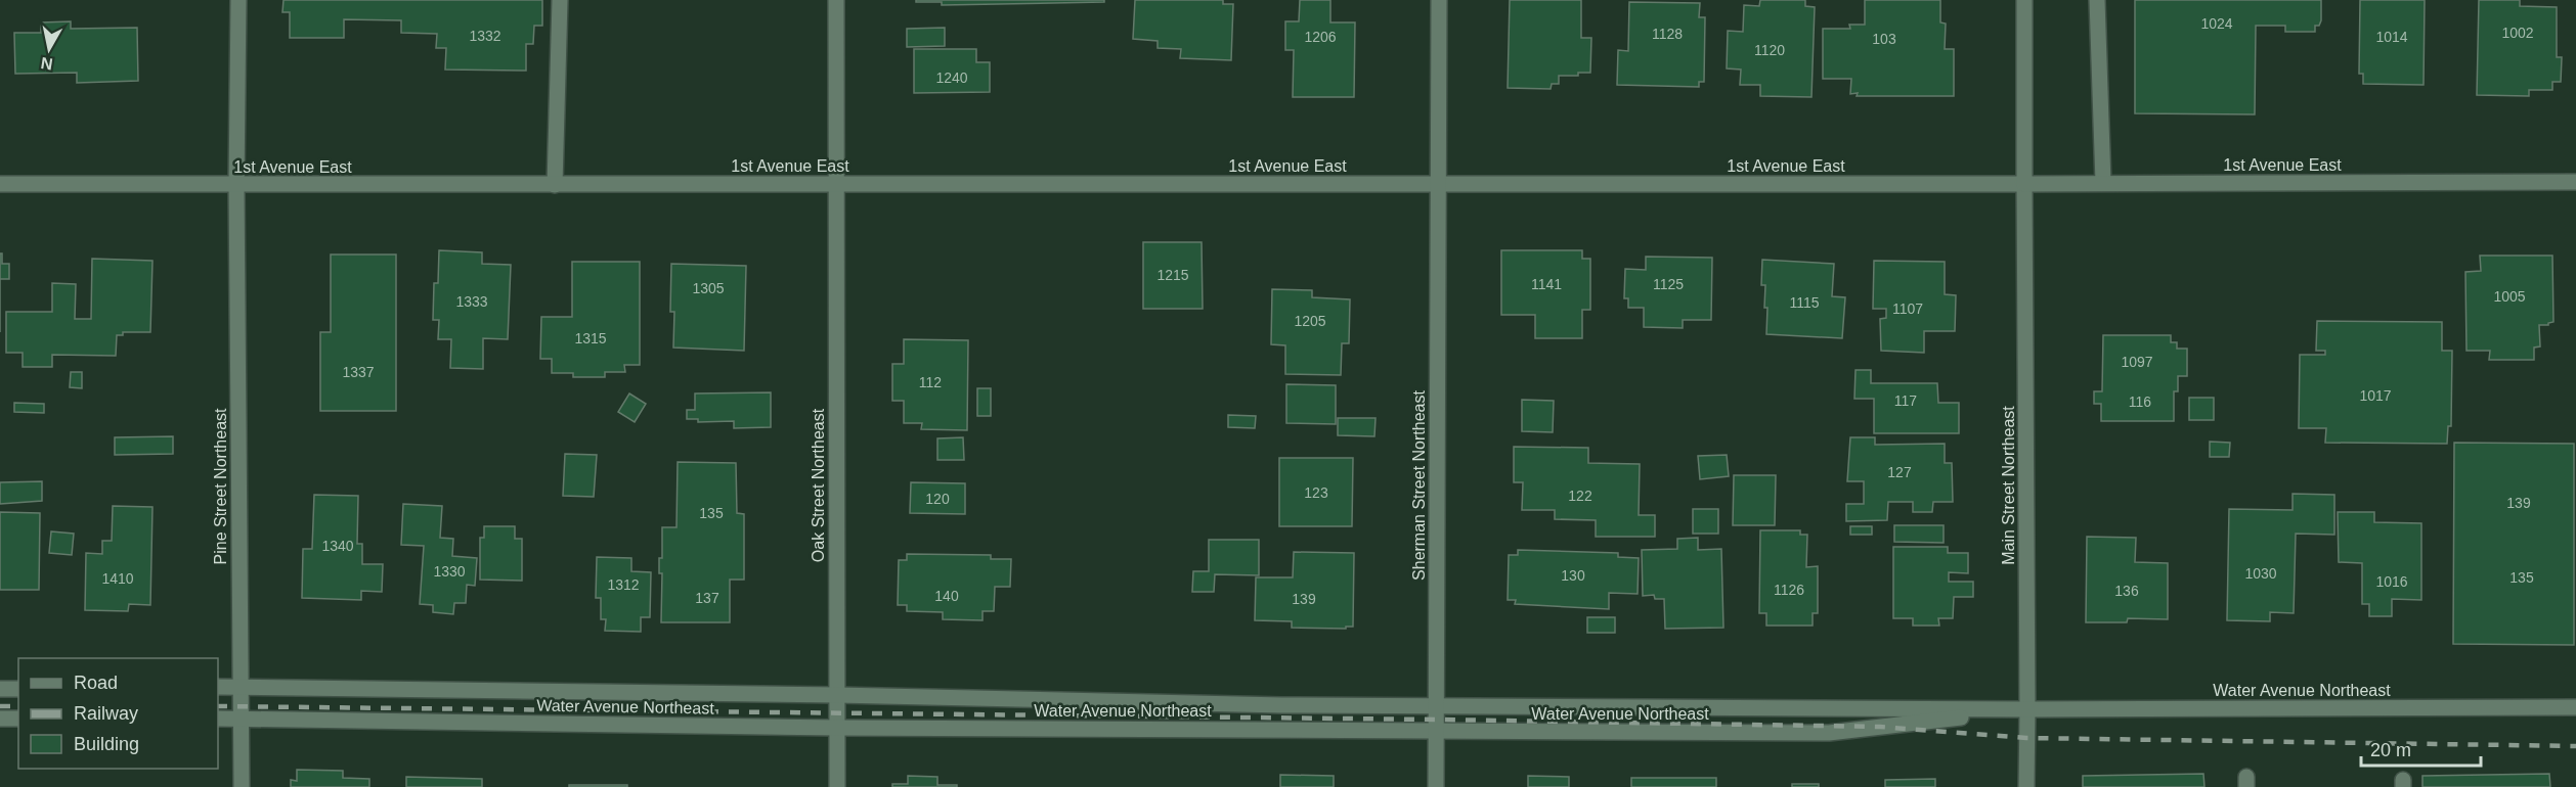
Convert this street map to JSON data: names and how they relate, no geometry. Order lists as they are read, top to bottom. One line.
{"streets":{"street":["1st Avenue East","Oak Street Northeast","Sherman Street Northeast","Main Street Northeast","Pine Street Northeast","Water Avenue Northeast"]},"crossings":[["1st Avenue East","Oak Street Northeast"],["1st Avenue East","Sherman Street Northeast"],["1st Avenue East","Main Street Northeast"],["1st Avenue East","Pine Street Northeast"],["Oak Street Northeast","Water Avenue Northeast"],["Sherman Street Northeast","Water Avenue Northeast"],["Main Street Northeast","Water Avenue Northeast"],["Pine Street Northeast","Water Avenue Northeast"]],"house_numbers":["1024","1002","1128","1332","1206","1014","103","1120","1240","1215","1141","1125","1305","1005","1333","1115","1107","1205","1315","1097","1337","112","1017","117","116","127","123","122","120","139","135","1340","1330","1030","130","135","1410","1016","1312","1126","136","140","137","139"],"legend":["Road","Railway","Building"],"scale_bar":"20 m","north":"bottom"}
